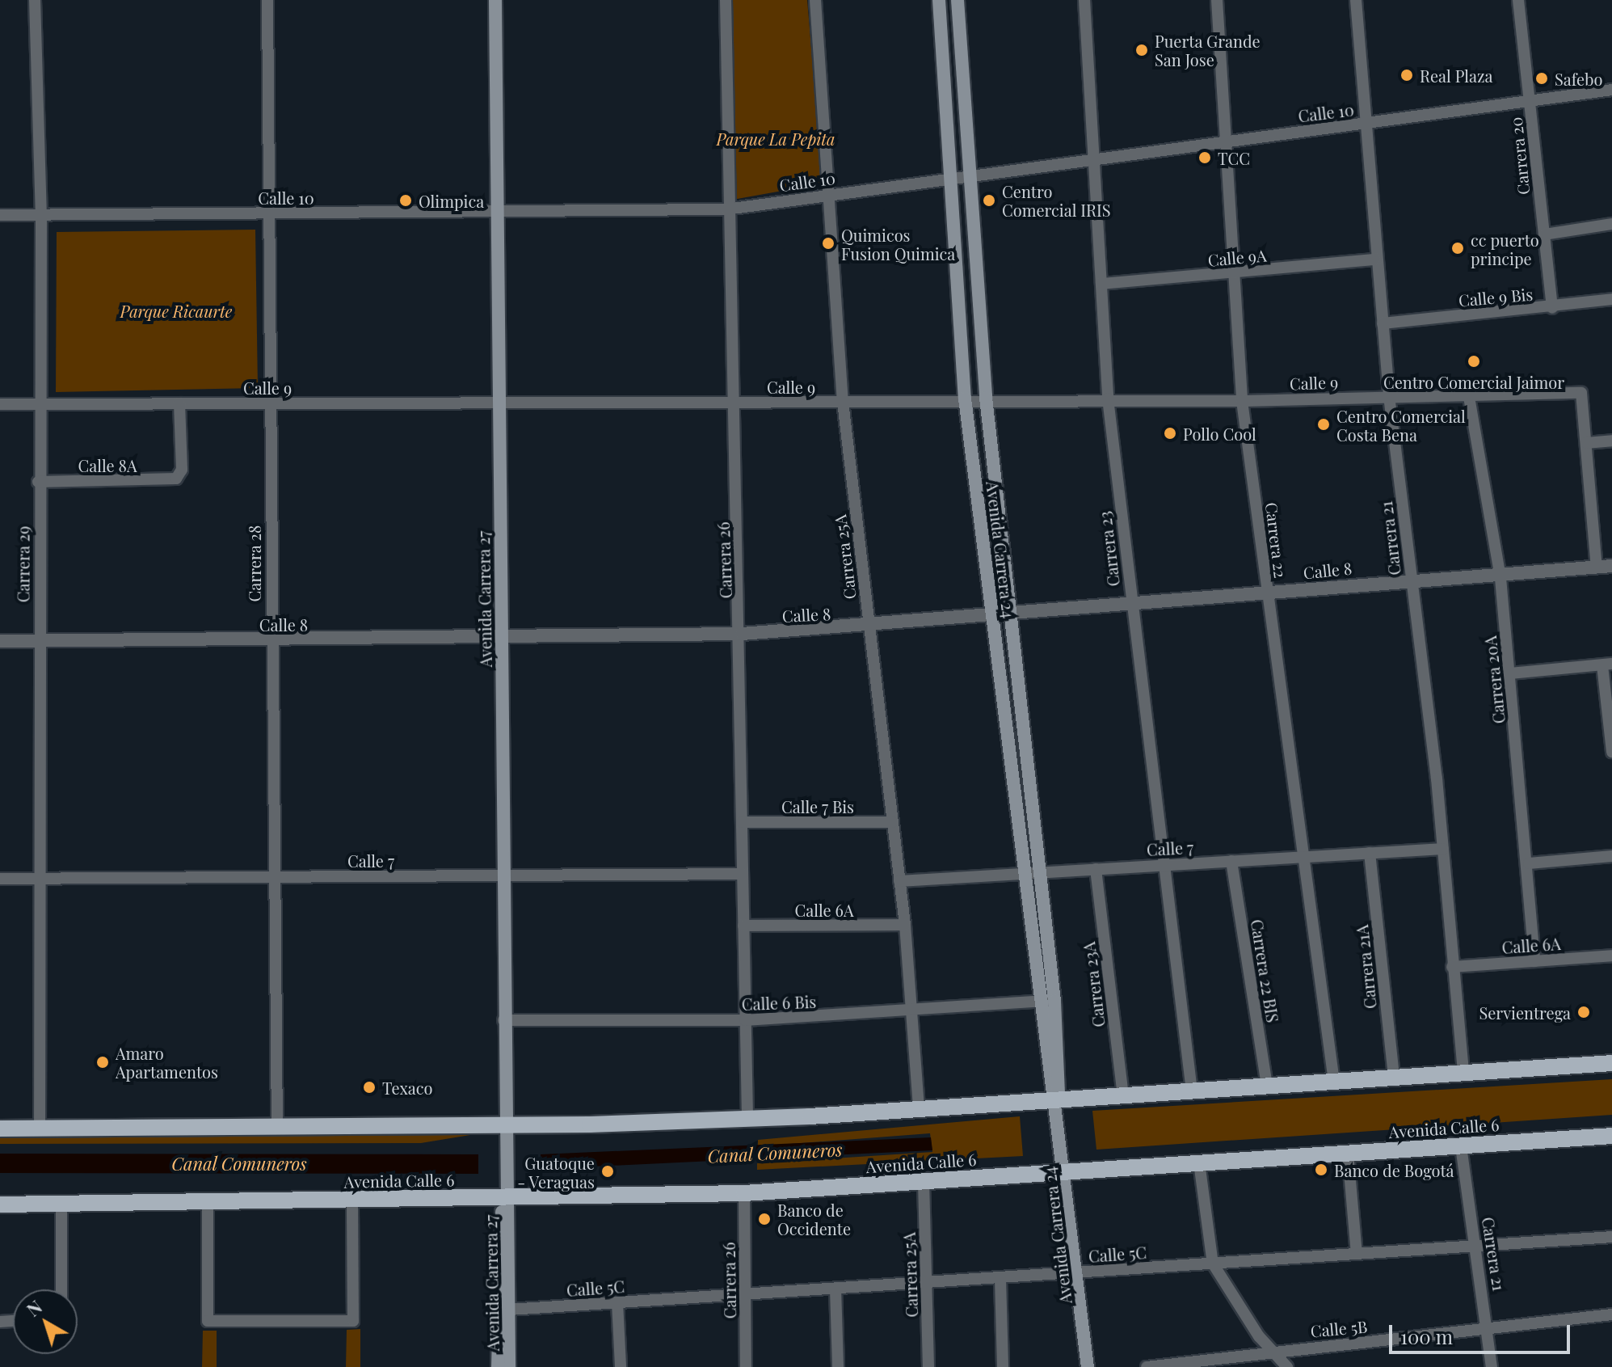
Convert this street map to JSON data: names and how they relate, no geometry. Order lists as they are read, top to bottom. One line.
{"streets":{"main road":["Avenida Carrera 24","Avenida Carrera 27","Avenida Calle 6"],"street":["Calle 10","Carrera 20","Calle 9A","Calle 9 Bis","Calle 9","Calle 8A","Carrera 21","Carrera 22","Carrera 23","Carrera 25A","Carrera 26","Carrera 28","Carrera 29","Calle 8","Carrera 20A","Calle 7 Bis","Calle 7","Calle 6A","Carrera 21A","Carrera 22 BIS","Carrera 23A","Calle 6 Bis","Calle 5C","Calle 5B"]},"crossings":[["Calle 10","Carrera 20"],["Calle 10","Carrera 21"],["Calle 10","Carrera 22"],["Calle 10","Carrera 23"],["Calle 10","Avenida Carrera 24"],["Calle 10","Carrera 25A"],["Calle 10","Carrera 26"],["Calle 10","Carrera 28"],["Calle 10","Carrera 29"],["Calle 10","Avenida Carrera 27"],["Carrera 20","Calle 9 Bis"],["Calle 9A","Carrera 21"],["Calle 9A","Carrera 22"],["Calle 9A","Carrera 23"],["Calle 9 Bis","Carrera 21"],["Calle 9","Calle 8A"],["Calle 9","Carrera 21"],["Calle 9","Carrera 22"],["Calle 9","Carrera 23"],["Calle 9","Avenida Carrera 24"],["Calle 9","Carrera 25A"],["Calle 9","Carrera 26"],["Calle 9","Carrera 28"],["Calle 9","Carrera 29"],["Calle 9","Avenida Carrera 27"],["Calle 9","Carrera 20A"],["Calle 8A","Carrera 29"],["Carrera 21","Calle 8"],["Carrera 21","Calle 7"],["Carrera 21","Calle 6A"],["Carrera 21","Avenida Calle 6"],["Carrera 21","Calle 5C"],["Carrera 21","Calle 5B"],["Carrera 22","Calle 8"],["Carrera 22","Calle 7"],["Carrera 23","Calle 8"],["Carrera 23","Calle 7"],["Avenida Carrera 24","Calle 8"],["Avenida Carrera 24","Calle 7"],["Avenida Carrera 24","Calle 6 Bis"],["Avenida Carrera 24","Avenida Calle 6"],["Avenida Carrera 24","Calle 5C"],["Carrera 25A","Calle 8"],["Carrera 25A","Calle 7 Bis"],["Carrera 25A","Calle 7"],["Carrera 25A","Calle 6A"],["Carrera 25A","Calle 6 Bis"],["Carrera 25A","Avenida Calle 6"],["Carrera 25A","Calle 5C"],["Carrera 26","Calle 8"],["Carrera 26","Calle 7 Bis"],["Carrera 26","Calle 7"],["Carrera 26","Calle 6A"],["Carrera 26","Calle 6 Bis"],["Carrera 26","Avenida Calle 6"],["Carrera 26","Calle 5C"],["Carrera 28","Calle 8"],["Carrera 28","Calle 7"],["Carrera 29","Calle 8"],["Carrera 29","Calle 7"],["Calle 8","Avenida Carrera 27"],["Calle 8","Carrera 20A"],["Avenida Carrera 27","Calle 7"],["Avenida Carrera 27","Calle 6 Bis"],["Avenida Carrera 27","Avenida Calle 6"],["Avenida Carrera 27","Calle 5C"],["Carrera 20A","Calle 6A"],["Calle 7","Carrera 21A"],["Calle 7","Carrera 22 BIS"],["Calle 7","Carrera 23A"]],"water":["Canal Comuneros"],"parks":["Parque La Pepita","Parque Ricaurte"],"places":["Puerta Grande San Jose","Real Plaza","Safebo","TCC","Olimpica","Centro Comercial IRIS","Quimicos Fusion Quimica","cc puerto principe","Centro Comercial Jaimor","Centro Comercial Costa Bena","Pollo Cool","Servientrega","Amaro Apartamentos","Texaco","Banco de Bogotá","Guatoque - Veraguas","Banco de Occidente"],"scale_bar":"100 m","north":"top left"}
